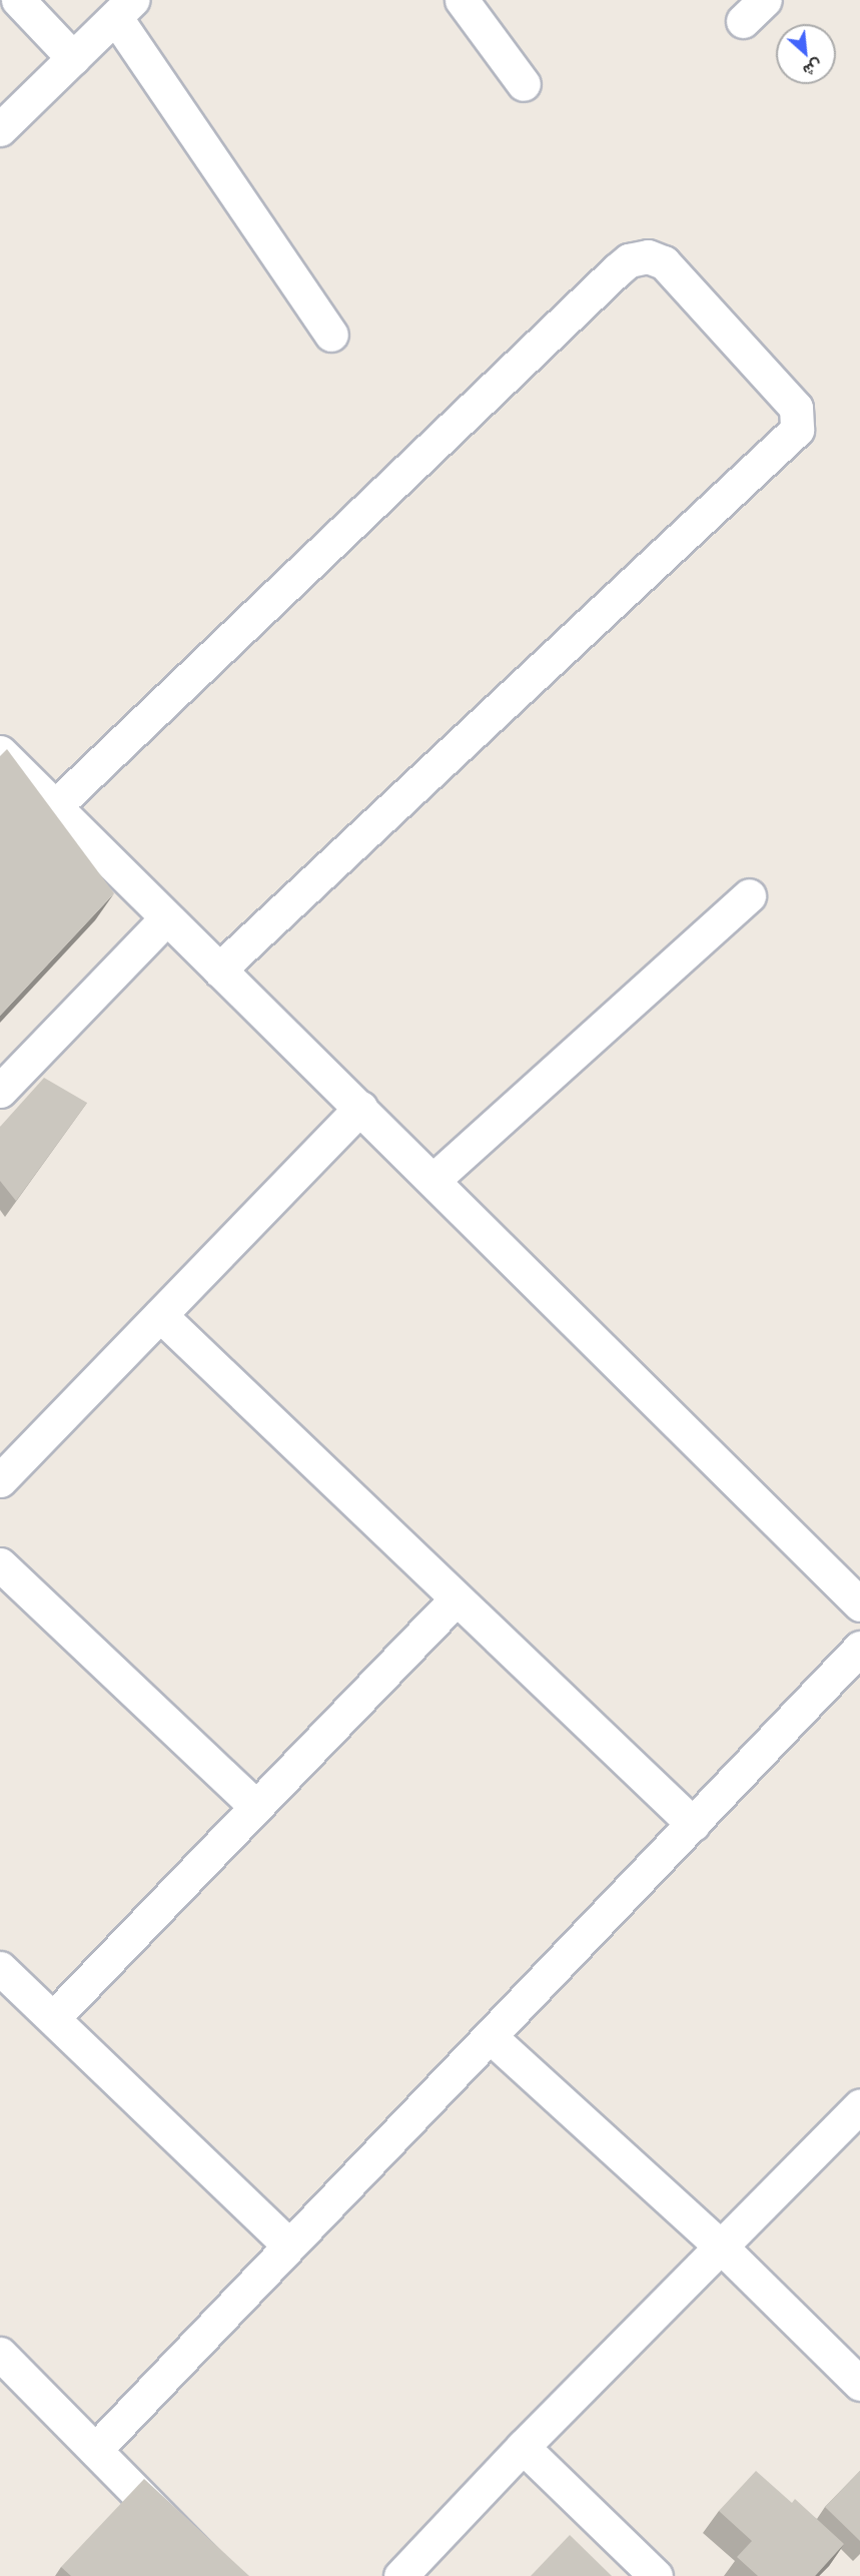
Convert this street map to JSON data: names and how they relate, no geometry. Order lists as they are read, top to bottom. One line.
{"north":"bottom right"}
